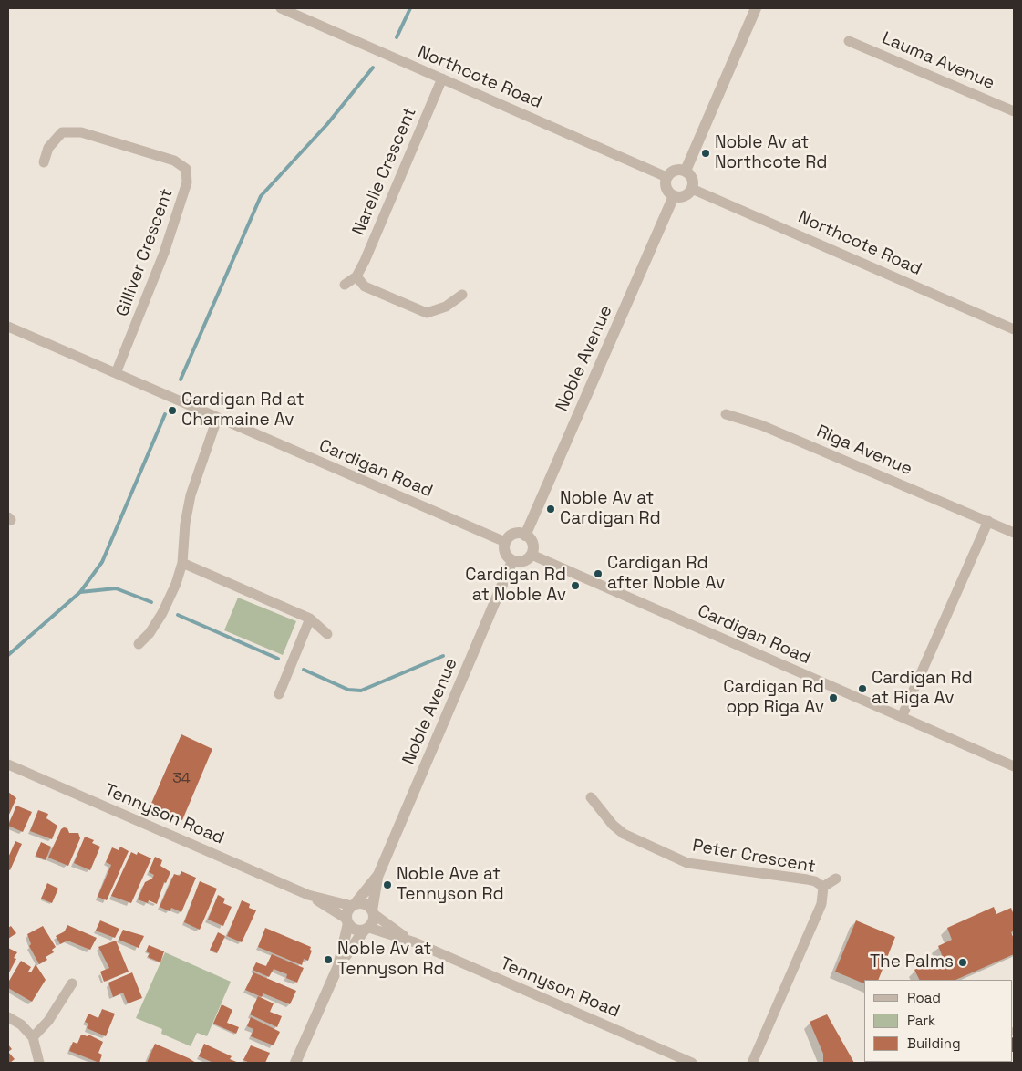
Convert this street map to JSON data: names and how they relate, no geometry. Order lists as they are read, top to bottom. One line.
{"streets":{"street":["Lauma Avenue","Northcote Road","Narelle Crescent","Gilliver Crescent","Noble Avenue","Riga Avenue","Cardigan Road","Tennyson Road","Peter Crescent"]},"crossings":[["Northcote Road","Narelle Crescent"],["Northcote Road","Noble Avenue"],["Gilliver Crescent","Cardigan Road"],["Noble Avenue","Cardigan Road"],["Noble Avenue","Tennyson Road"]],"places":["Noble Av at Northcote Rd","Cardigan Rd at Charmaine Av","Noble Av at Cardigan Rd","Cardigan Rd after Noble Av","Cardigan Rd at Noble Av","Cardigan Rd at Riga Av","Cardigan Rd opp Riga Av","Noble Ave at Tennyson Rd","Noble Av at Tennyson Rd","The Palms"],"house_numbers":["34"],"legend":["Road","Park","Building"]}
